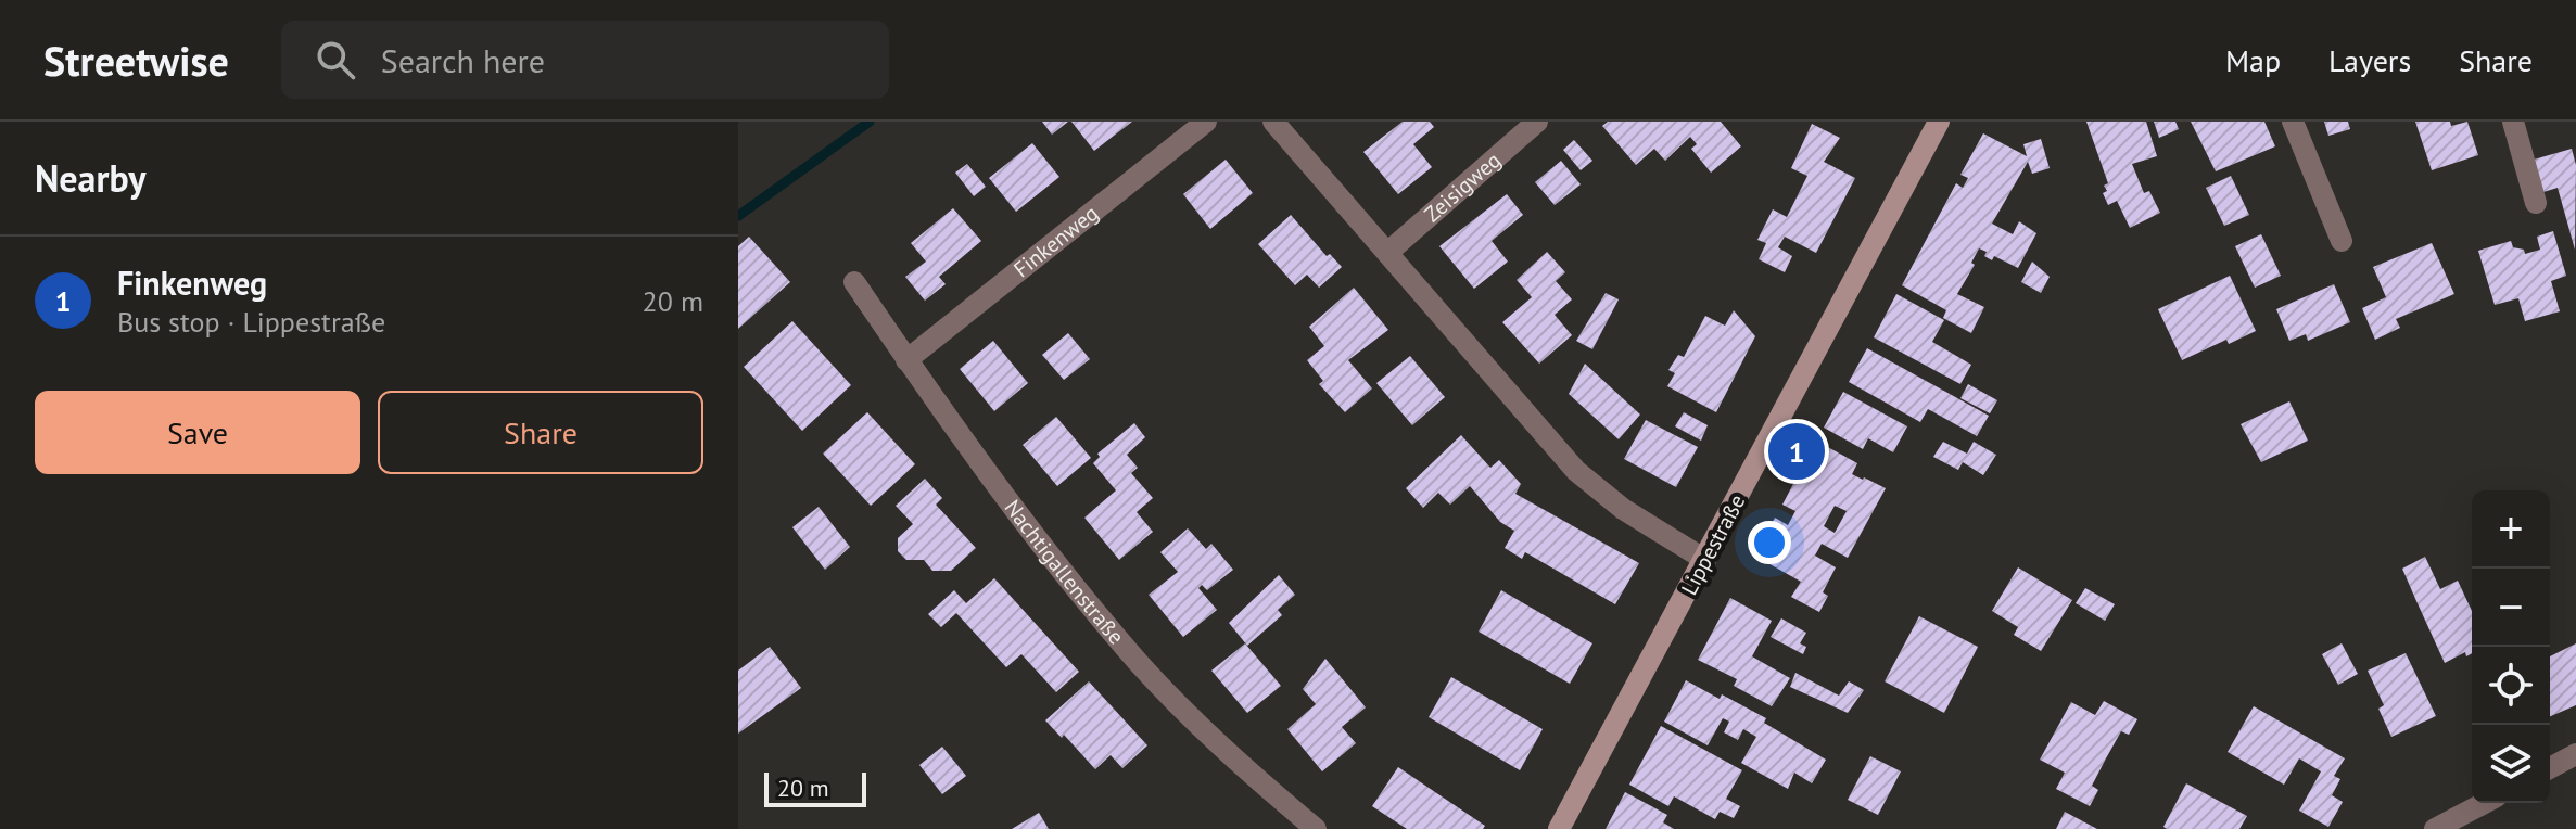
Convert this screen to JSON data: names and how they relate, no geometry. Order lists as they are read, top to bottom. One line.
{"streets":{"main road":["Lippestraße"],"street":["Zeisigweg","Finkenweg","Nachtigallenstraße"]},"crossings":[["Finkenweg","Nachtigallenstraße"]],"scale_bar":"20 m","page":{"header":"Streetwise","search":"Search here","nav":["Map","Layers","Share"],"heading":"Nearby","list":[{"mark":"1","name":"Finkenweg","note":"Bus stop · Lippestraße","value":"20 m"}],"buttons":["Save","Share"],"pins":"1","map_buttons":["+","−"],"scale":"20 m"}}
